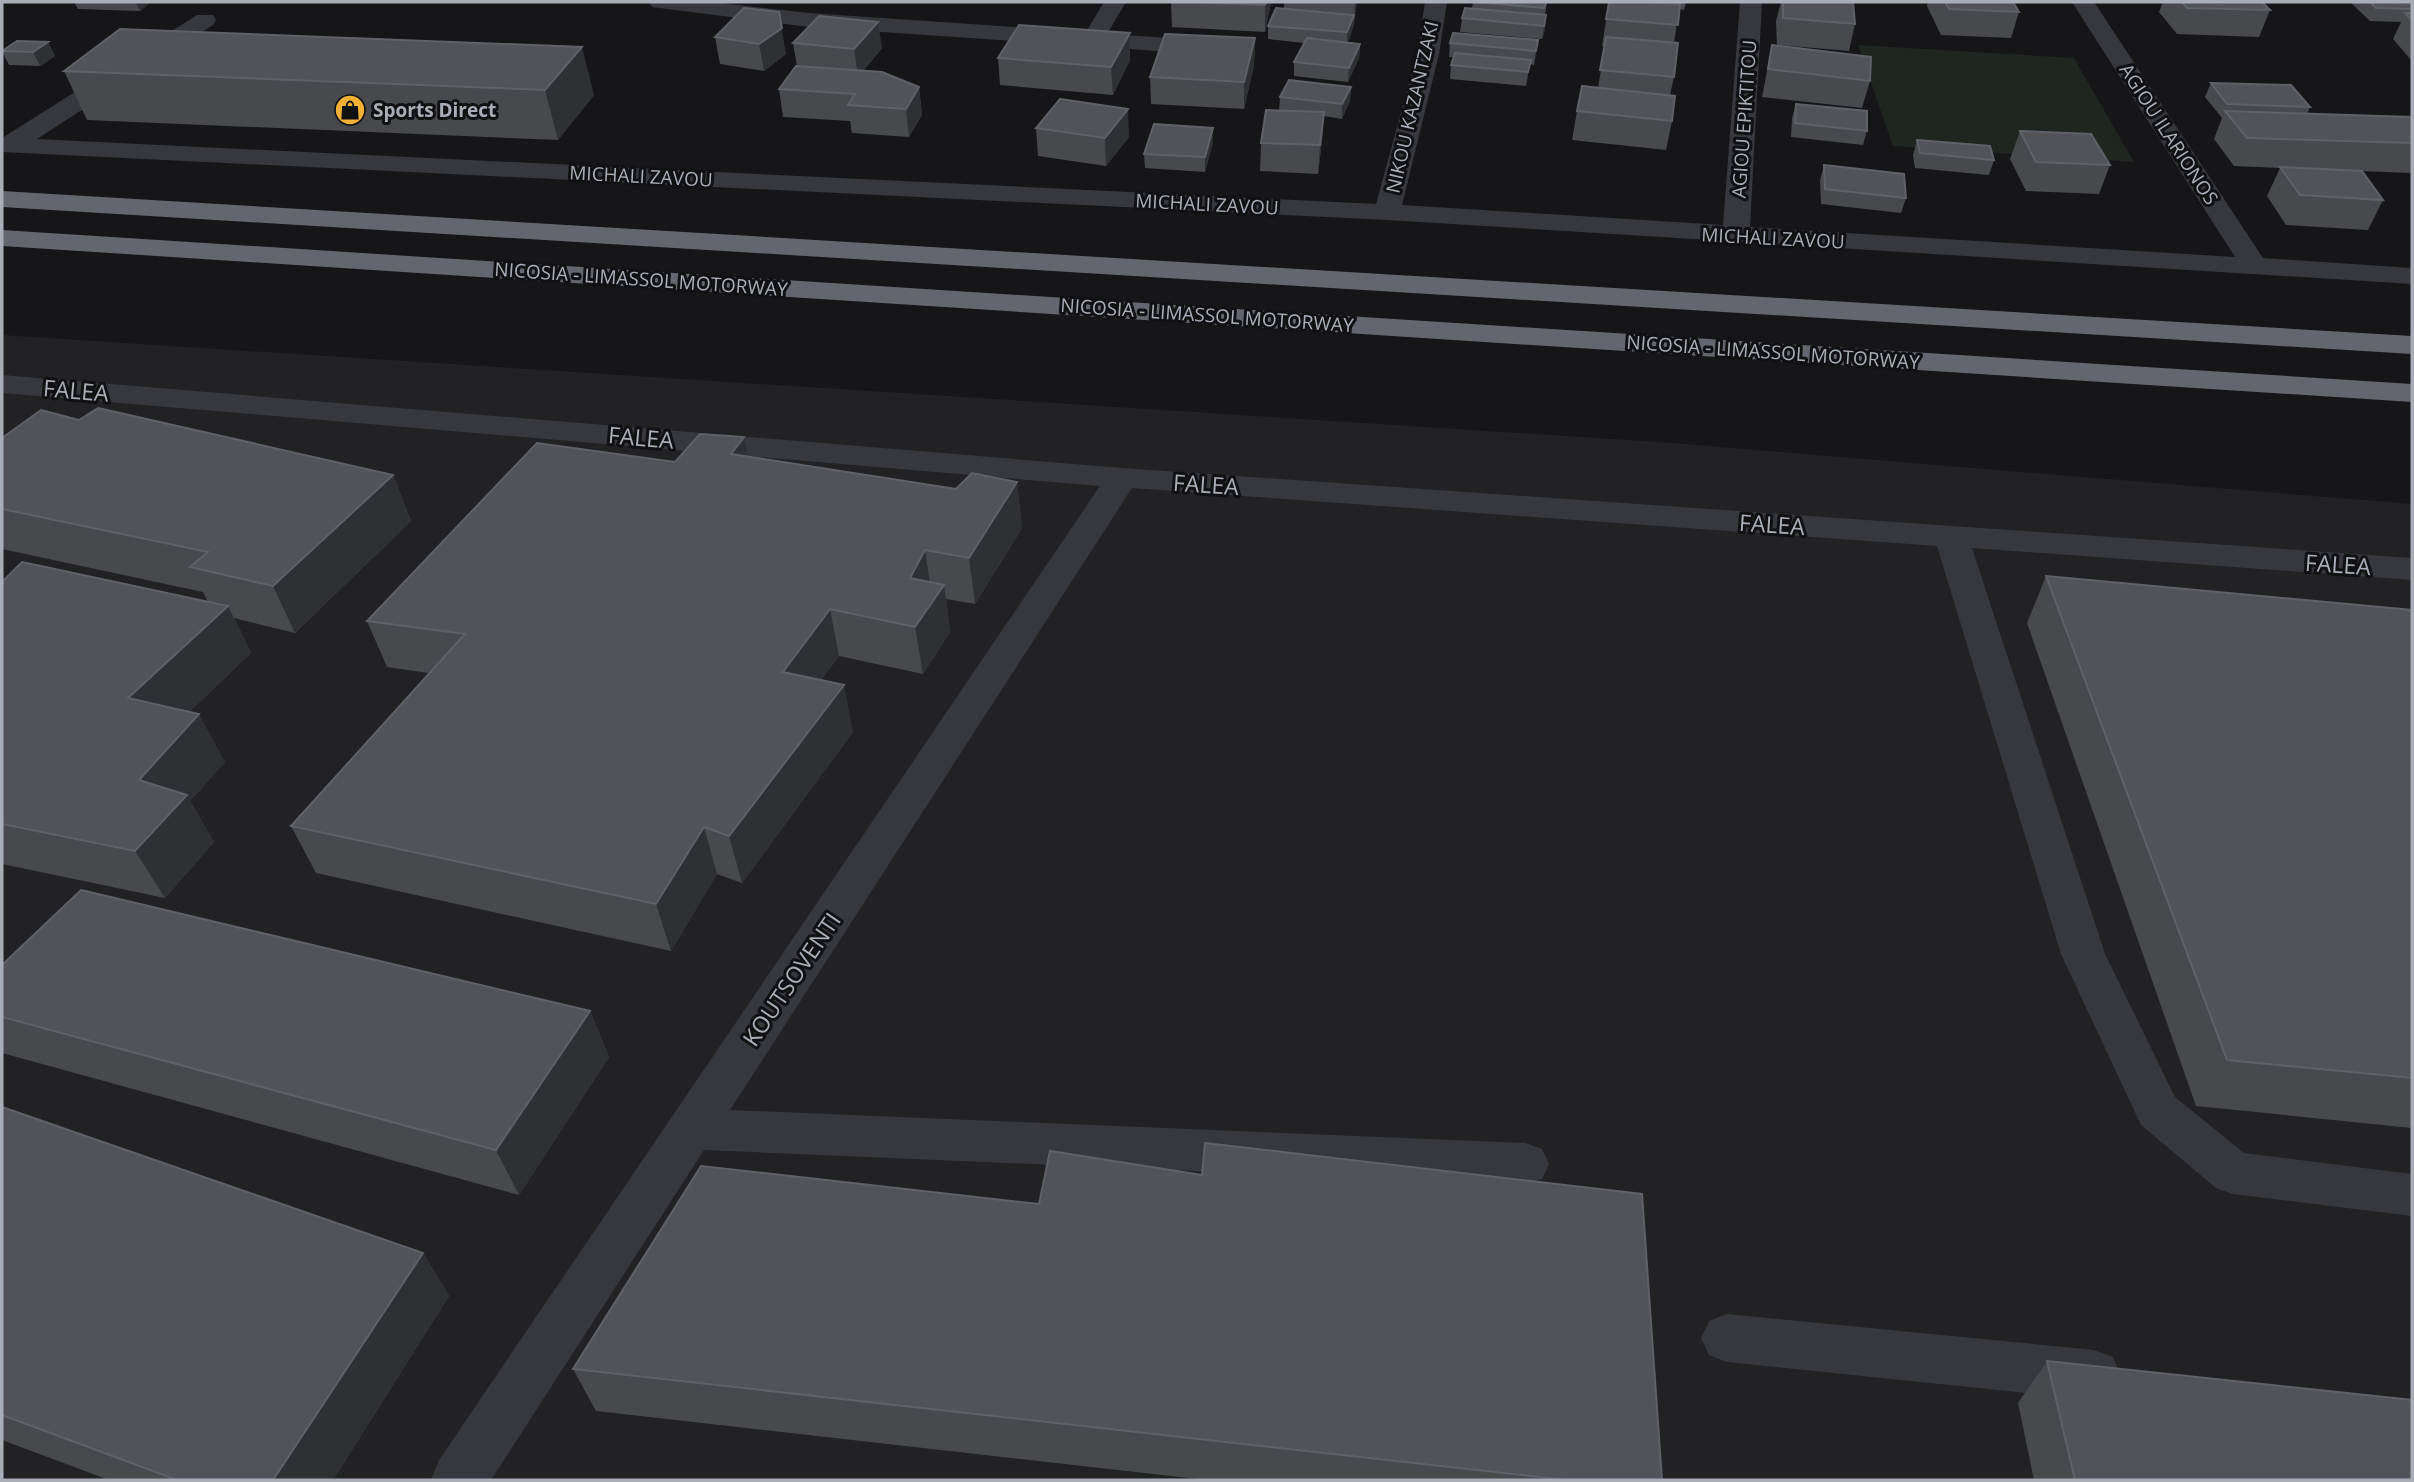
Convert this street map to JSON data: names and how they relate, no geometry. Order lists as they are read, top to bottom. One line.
{"streets":{"highway":["NICOSIA - LIMASSOL MOTORWAY"],"street":["NIKOU KAZANTZAKI","AGIOU EPIKTITOU","AGIOU ILARIONOS","MICHALI ZAVOU","FALEA","KOUTSOVENTI"]},"crossings":[["NIKOU KAZANTZAKI","MICHALI ZAVOU"],["AGIOU EPIKTITOU","MICHALI ZAVOU"],["AGIOU ILARIONOS","MICHALI ZAVOU"],["FALEA","KOUTSOVENTI"]],"places":{"shop":["Sports Direct"]}}
